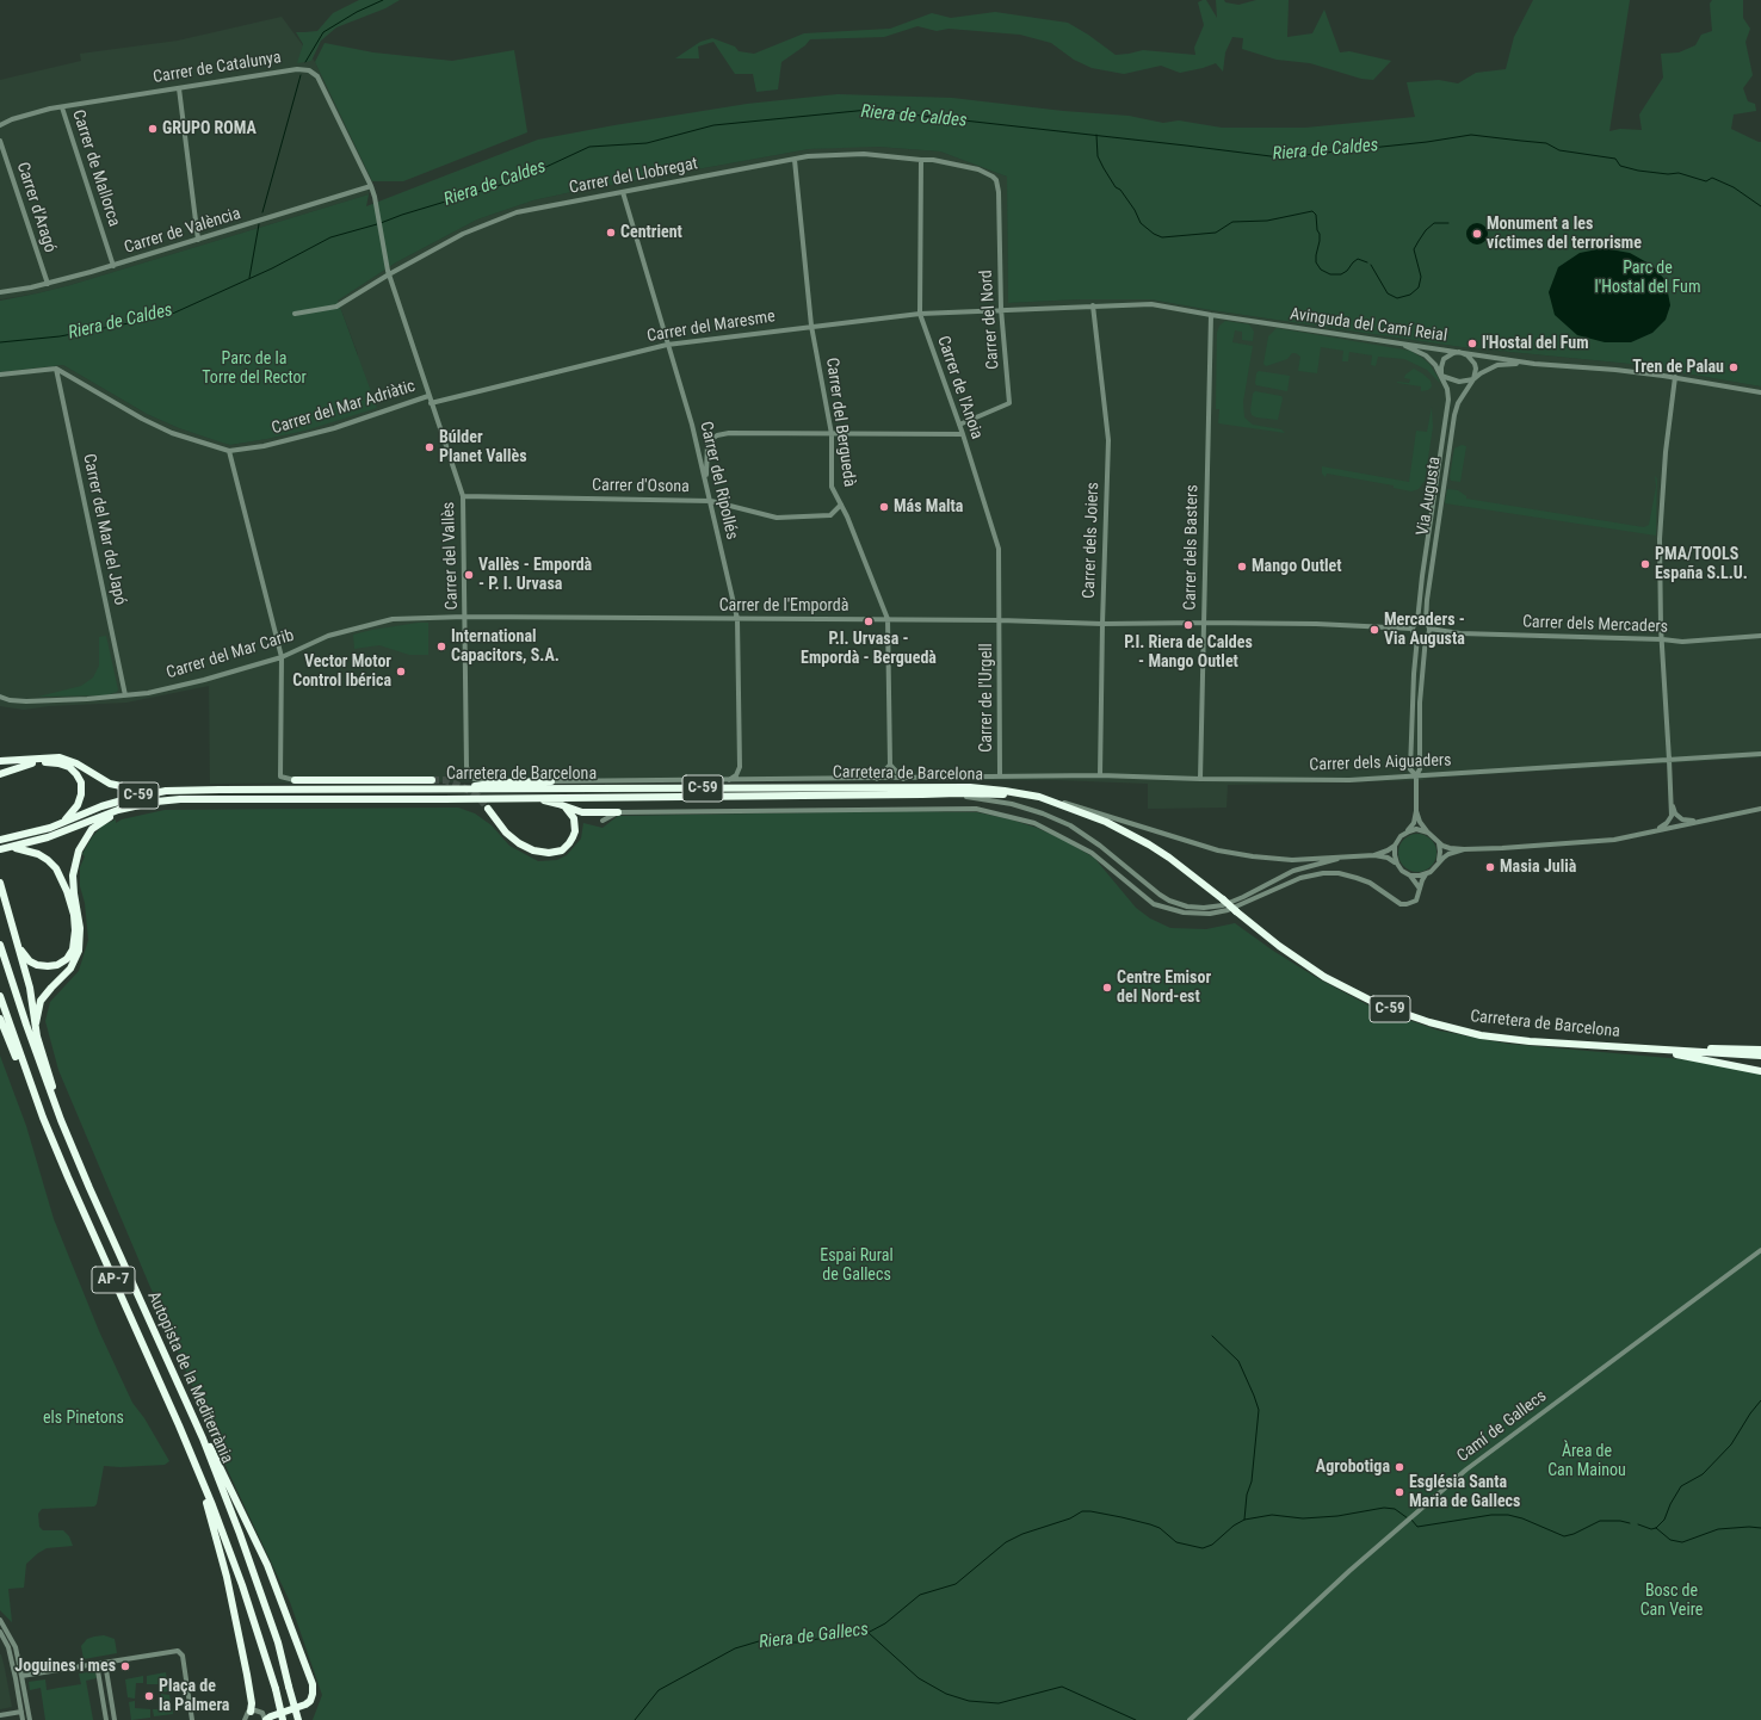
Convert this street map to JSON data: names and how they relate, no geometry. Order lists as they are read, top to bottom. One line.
{"streets":{"highway":["Carretera de Barcelona","C-59","AP-7","Autopista de la Mediterrània"],"street":["Carrer de Catalunya","Carrer de Mallorca","Carrer del Llobregat","Carrer d'Aragó","Carrer de València","Carrer del Nord","Avinguda del Camí Reial","Carrer del Maresme","Carrer de l'Anoia","Carrer del Mar Adriàtic","Carrer del Berguedà","Carrer del Ripollés","Carrer d'Osona","Via Augusta","Carrer del Mar del Japó","Carrer dels Joiers","Carrer dels Basters","Carrer del Vallès","Carrer de l'Empordà","Carrer dels Mercaders","Carrer del Mar Carib","Carrer de l'Urgell","Carrer dels Aiguaders","Camí de Gallecs"]},"crossings":[["Carrer de Catalunya","Carrer de Mallorca"],["Carrer de Catalunya","Carrer de València"],["Carrer de Catalunya","Carrer del Vallès"],["Carrer de Mallorca","Carrer de València"],["Carrer del Llobregat","Carrer del Nord"],["Carrer del Llobregat","Carrer de l'Anoia"],["Carrer del Llobregat","Carrer del Berguedà"],["Carrer del Llobregat","Carrer del Ripollés"],["Carrer del Llobregat","Carrer del Vallès"],["Carrer d'Aragó","Carrer de València"],["Carrer del Nord","Avinguda del Camí Reial"],["Carrer del Nord","Carrer del Maresme"],["Carrer del Nord","Carrer de l'Anoia"],["Avinguda del Camí Reial","Carrer del Maresme"],["Avinguda del Camí Reial","Via Augusta"],["Avinguda del Camí Reial","Carrer dels Joiers"],["Avinguda del Camí Reial","Carrer dels Basters"],["Carrer del Maresme","Carrer de l'Anoia"],["Carrer del Maresme","Carrer del Berguedà"],["Carrer del Maresme","Carrer del Ripollés"],["Carrer del Maresme","Carrer del Vallès"],["Carrer de l'Anoia","Carrer de l'Empordà"],["Carrer de l'Anoia","Carrer de l'Urgell"],["Carrer del Mar Adriàtic","Carrer del Mar del Japó"],["Carrer del Mar Adriàtic","Carrer del Vallès"],["Carrer del Berguedà","Carrer d'Osona"],["Carrer del Berguedà","Carrer de l'Empordà"],["Carrer del Ripollés","Carrer d'Osona"],["Carrer del Ripollés","Carrer de l'Empordà"],["Carrer del Ripollés","Carrer de l'Urgell"],["Carrer d'Osona","Carrer del Vallès"],["Via Augusta","Carrer dels Mercaders"],["Carrer del Mar del Japó","Carrer del Mar Carib"],["Carrer dels Joiers","Carrer de l'Empordà"],["Carrer dels Joiers","Carrer dels Aiguaders"],["Carrer dels Basters","Carrer dels Aiguaders"],["Carrer del Vallès","Carrer de l'Empordà"],["Carrer del Vallès","Carrer del Mar Carib"],["Carrer del Vallès","Carrer de l'Urgell"],["Carrer de l'Empordà","Carrer del Mar Carib"],["Carrer de l'Empordà","Carrer de l'Urgell"],["Carrer de l'Urgell","Carrer dels Aiguaders"]],"water":["Riera de Caldes","Riera de Gallecs"],"parks":["Parc de l'Hostal del Fum","Parc de la Torre del Rector","Espai Rural de Gallecs","els Pinetons","Àrea de Can Mainou","Bosc de Can Veire"],"places":["GRUPO ROMA","Centrient","Monument a les víctimes del terrorisme","l'Hostal del Fum","Tren de Palau","Búlder Planet Vallès","Más Malta","PMA/TOOLS España S.L.U.","Mango Outlet","Vallès - Empordà - P. I. Urvasa","P.I. Urvasa - Empordà - Berguedà","P.I. Riera de Caldes - Mango Outlet","Mercaders - Via Augusta","International Capacitors, S.A.","Vector Motor Control Ibérica","Masia Julià","Centre Emisor del Nord-est","Agrobotiga","Església Santa Maria de Gallecs","Joguines i mes","Plaça de la Palmera"]}
